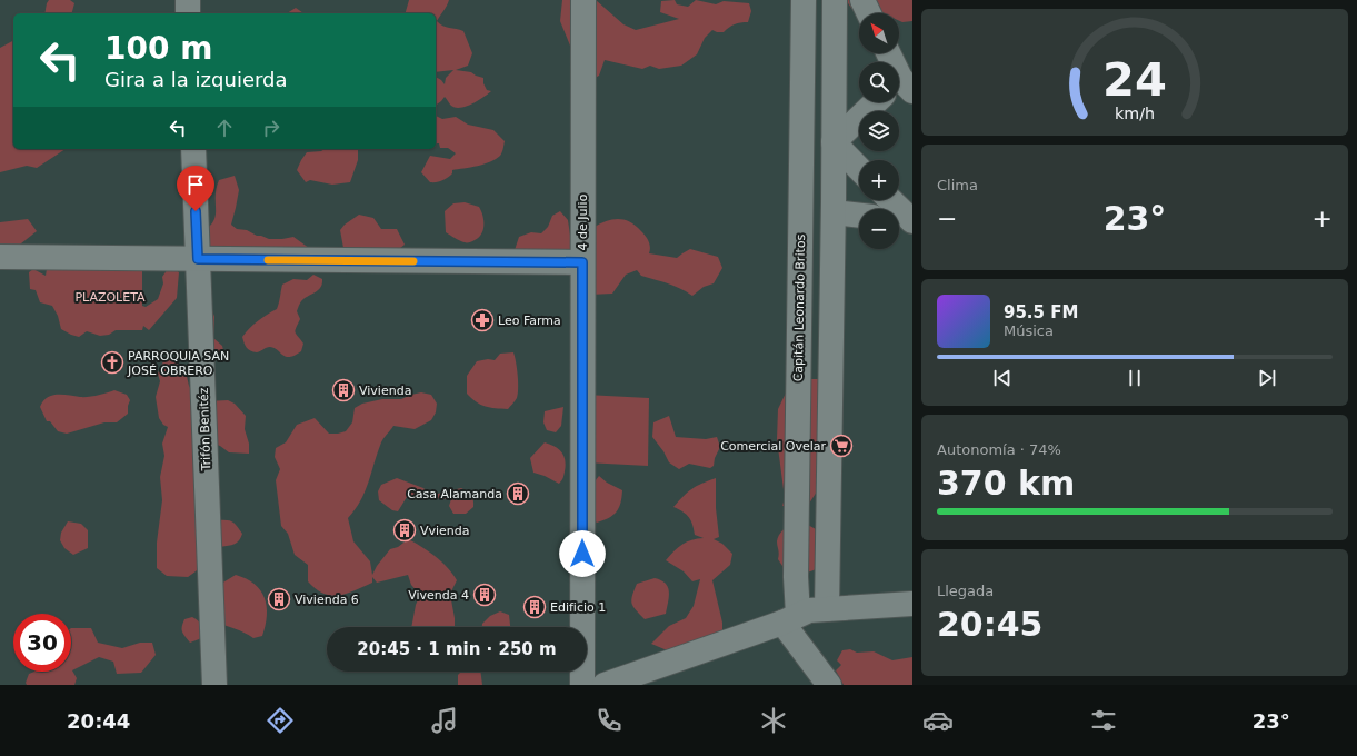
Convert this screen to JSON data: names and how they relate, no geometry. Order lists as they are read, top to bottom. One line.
{"streets":{"street":["4 de Julio","Capitán Leonardo Britos","Trifón Benitéz"]},"parks":["PLAZOLETA"],"places":{"pharmacy":["Leo Farma"],"church":["PARROQUIA SAN JOSÉ OBRERO"],"building":["Vivienda","Casa Alamanda","Vvienda","Vivenda 4","Vivienda 6","Edificio 1"],"supermarket":["Comercial Ovelar"]},"north":"top left","page":{"map_buttons":["+","−"],"turn":["100 m","Gira a la izquierda"],"tile":["Clima",["Autonomía · 74%","370 km"],["Llegada","20:45"]],"heat":["−","23°","+"],"song":["95.5 FM","Música"],"limit":"30","trip":"20:45 · 1 min · 250 m","tabs":["20:44","23°"],"gauge":["24","km/h"]}}
